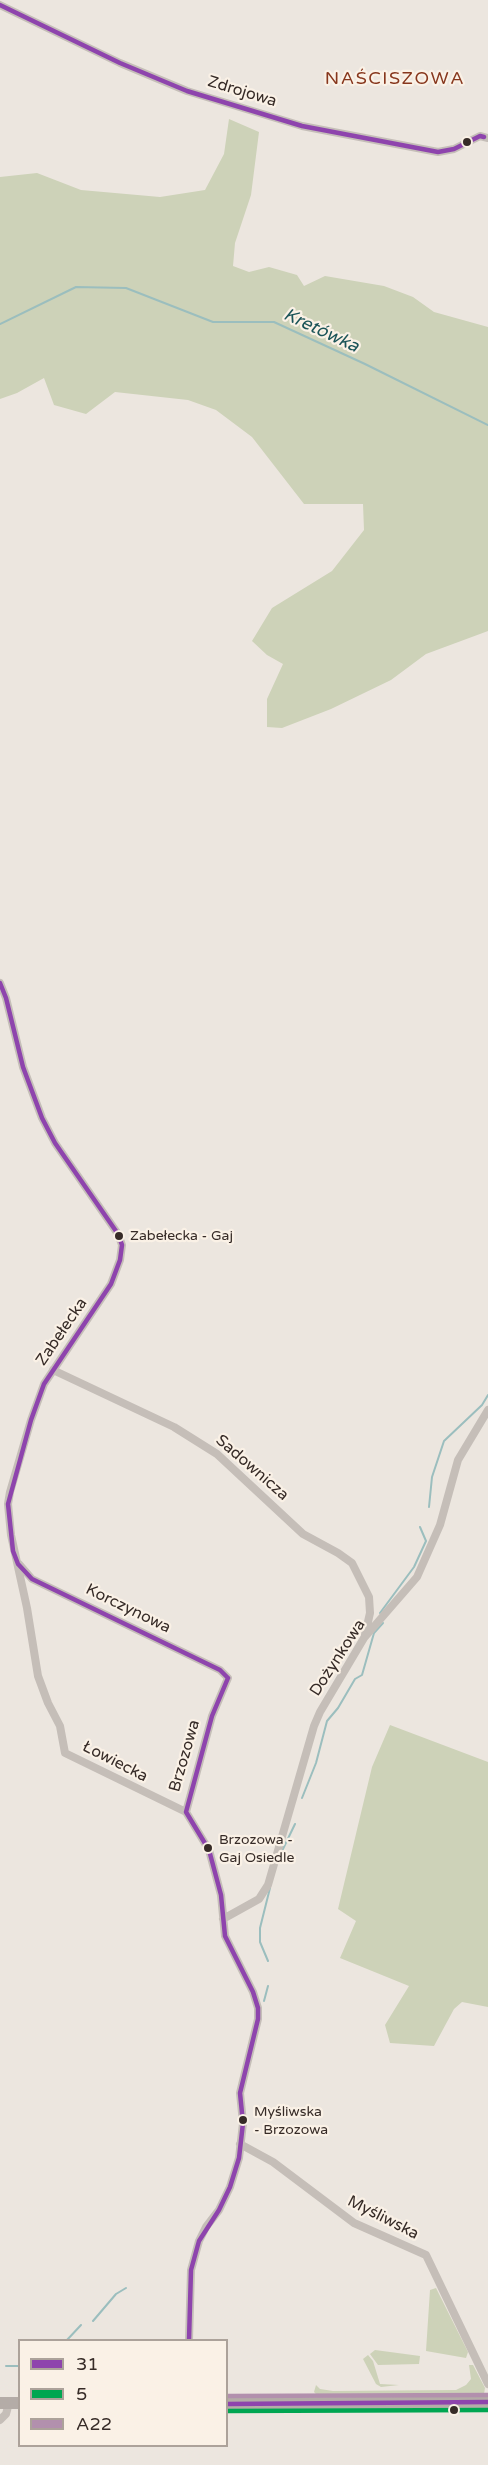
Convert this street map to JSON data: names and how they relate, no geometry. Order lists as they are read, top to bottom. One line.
{"streets":{"street":["Zdrojowa","Zabełecka","Sadownicza","Korczynowa","Dożynkowa","Brzozowa","Łowiecka","Myśliwska"]},"crossings":[["Zabełecka","Sadownicza"],["Zabełecka","Korczynowa"],["Zabełecka","Łowiecka"],["Sadownicza","Dożynkowa"],["Korczynowa","Brzozowa"],["Dożynkowa","Brzozowa"],["Brzozowa","Łowiecka"],["Brzozowa","Myśliwska"]],"districts":["NAŚCISZOWA"],"water":["Kretówka"],"places":["Zabełecka - Gaj","Brzozowa - Gaj Osiedle","Myśliwska - Brzozowa"],"lines":["transit line 31","transit line A22","transit line 5"],"legend":["31","5","A22"]}
